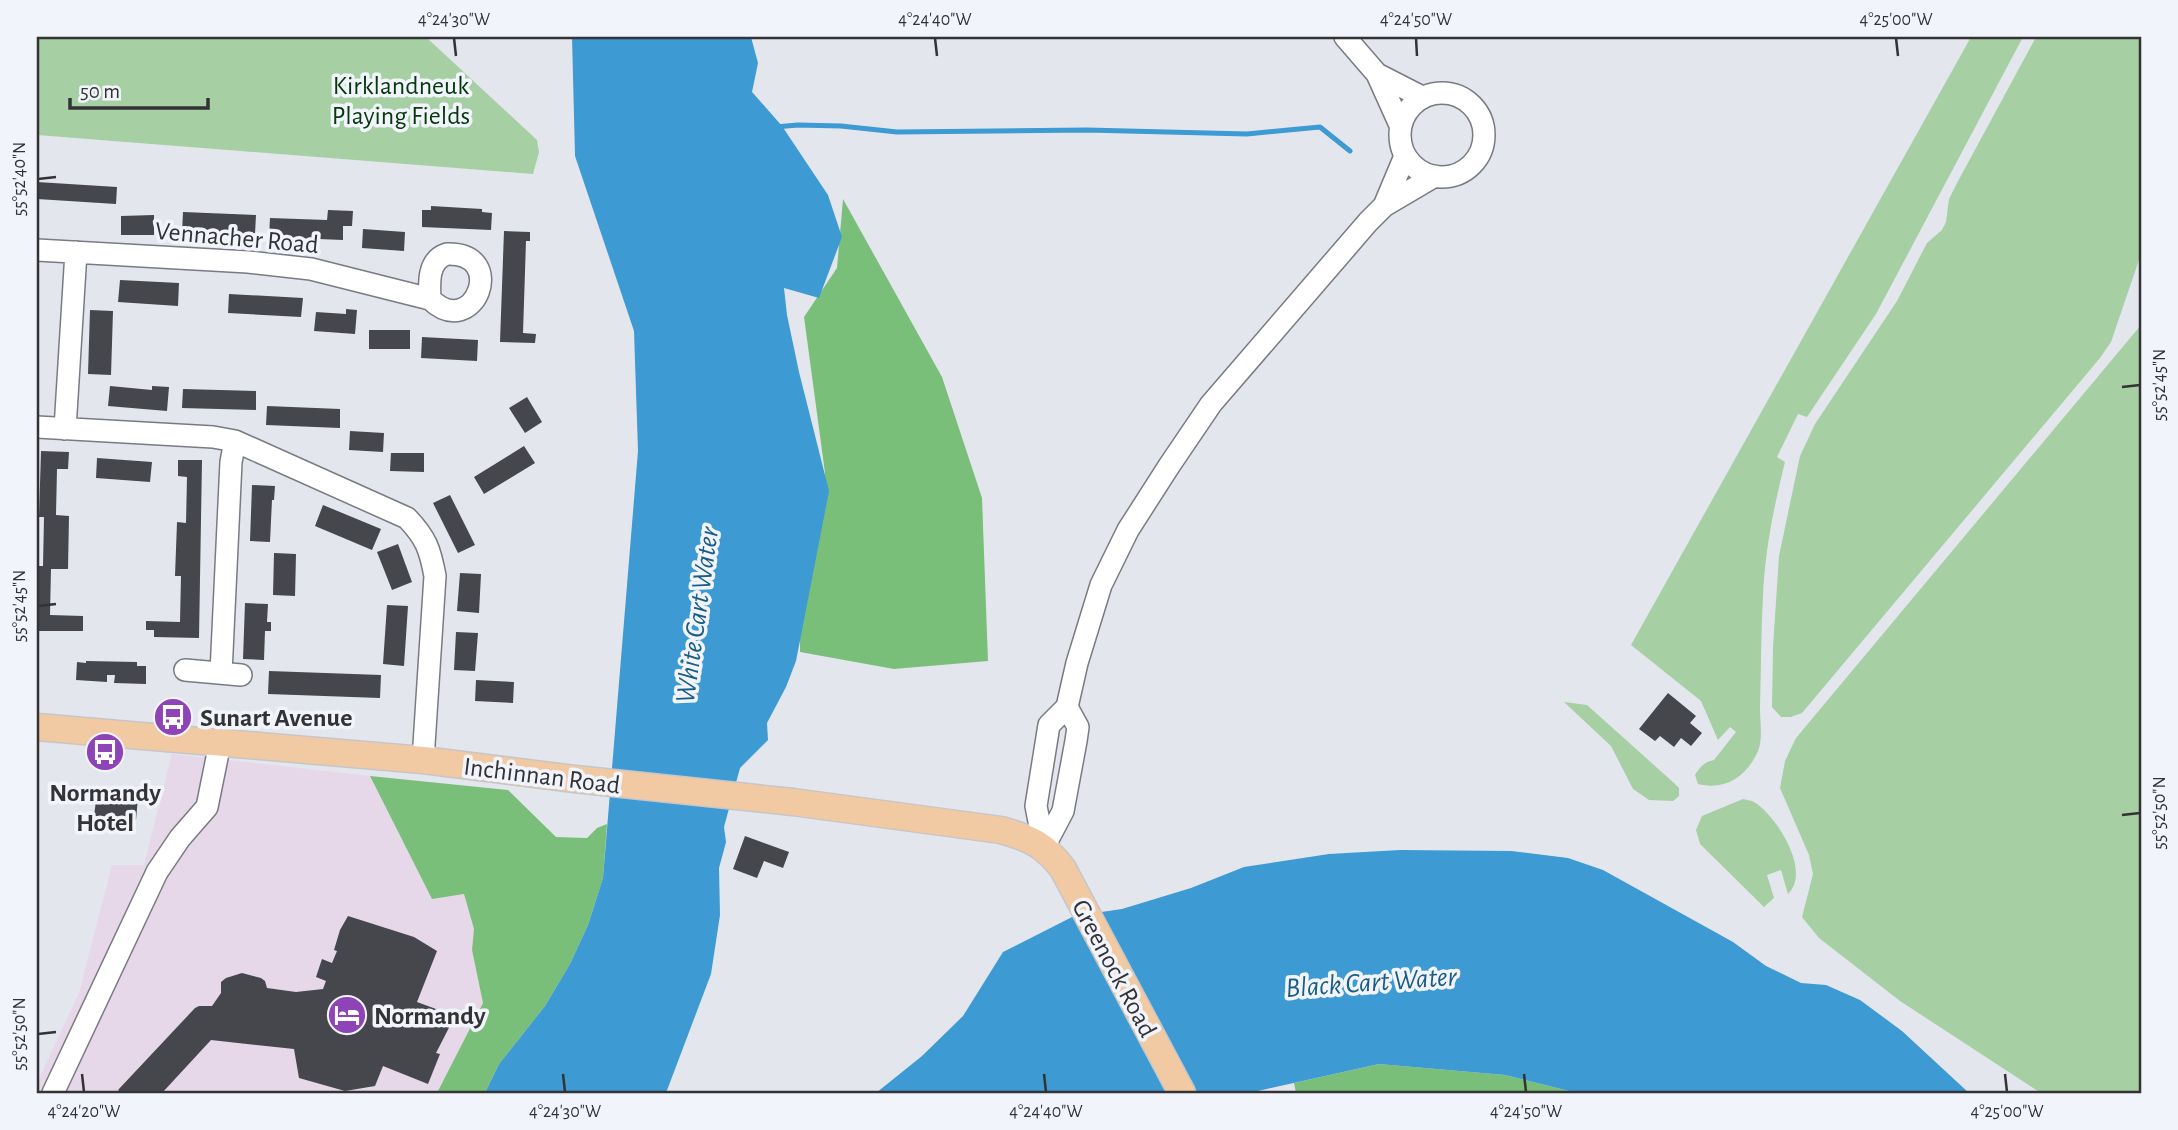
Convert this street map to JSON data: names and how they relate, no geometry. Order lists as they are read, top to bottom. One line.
{"streets":{"main road":["Inchinnan Road","Greenock Road"],"street":["Vennacher Road"]},"crossings":[["Inchinnan Road","Greenock Road"]],"water":["White Cart Water","Black Cart Water"],"parks":["Kirklandneuk Playing Fields"],"places":{"bus stop":["Sunart Avenue","Normandy Hotel"],"hotel":["Normandy"]},"scale_bar":"50 m","coordinates":["4°24'30\"W","4°24'40\"W","4°24'50\"W","4°25'00\"W","55°52'40\"N","55°52'45\"N","55°52'50\"N","4°24'20\"W"]}
